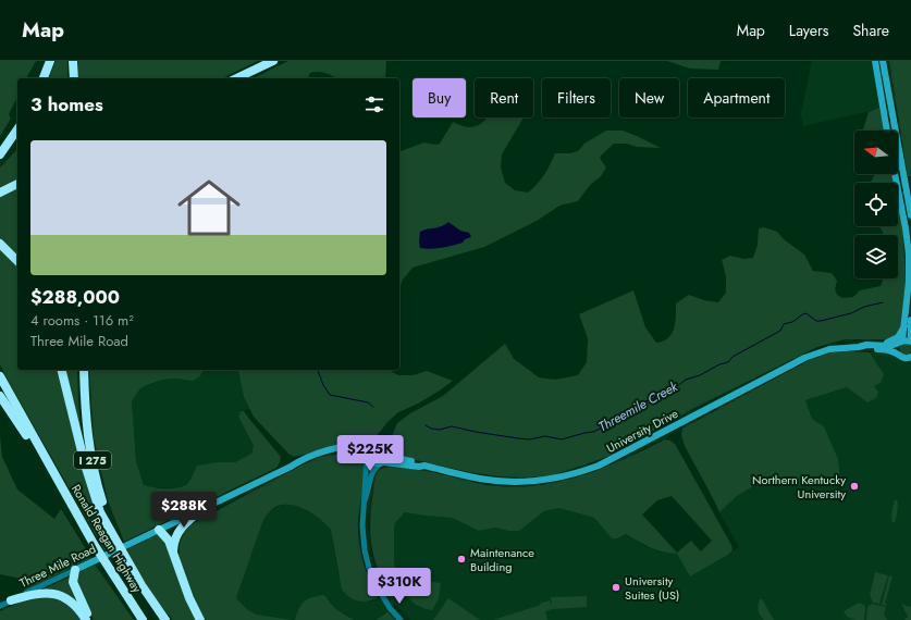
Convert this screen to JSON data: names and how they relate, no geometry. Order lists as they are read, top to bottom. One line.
{"streets":{"highway":["I 275","Ronald Reagan Highway"],"main road":["University Drive","Three Mile Road"]},"crossings":[["University Drive","Three Mile Road"]],"water":["Threemile Creek"],"places":["Northern Kentucky University","Maintenance Building","University Suites (US)"],"north":"left","page":{"header":"Map","nav":["Map","Layers","Share"],"chip":["Buy","Rent","Filters","New","Apartment"],"heading":"3 homes","list":[{"name":"$288,000","note":"4 rooms · 116 m² · Three Mile Road"}],"price":["$225K","$288K","$310K"]}}
